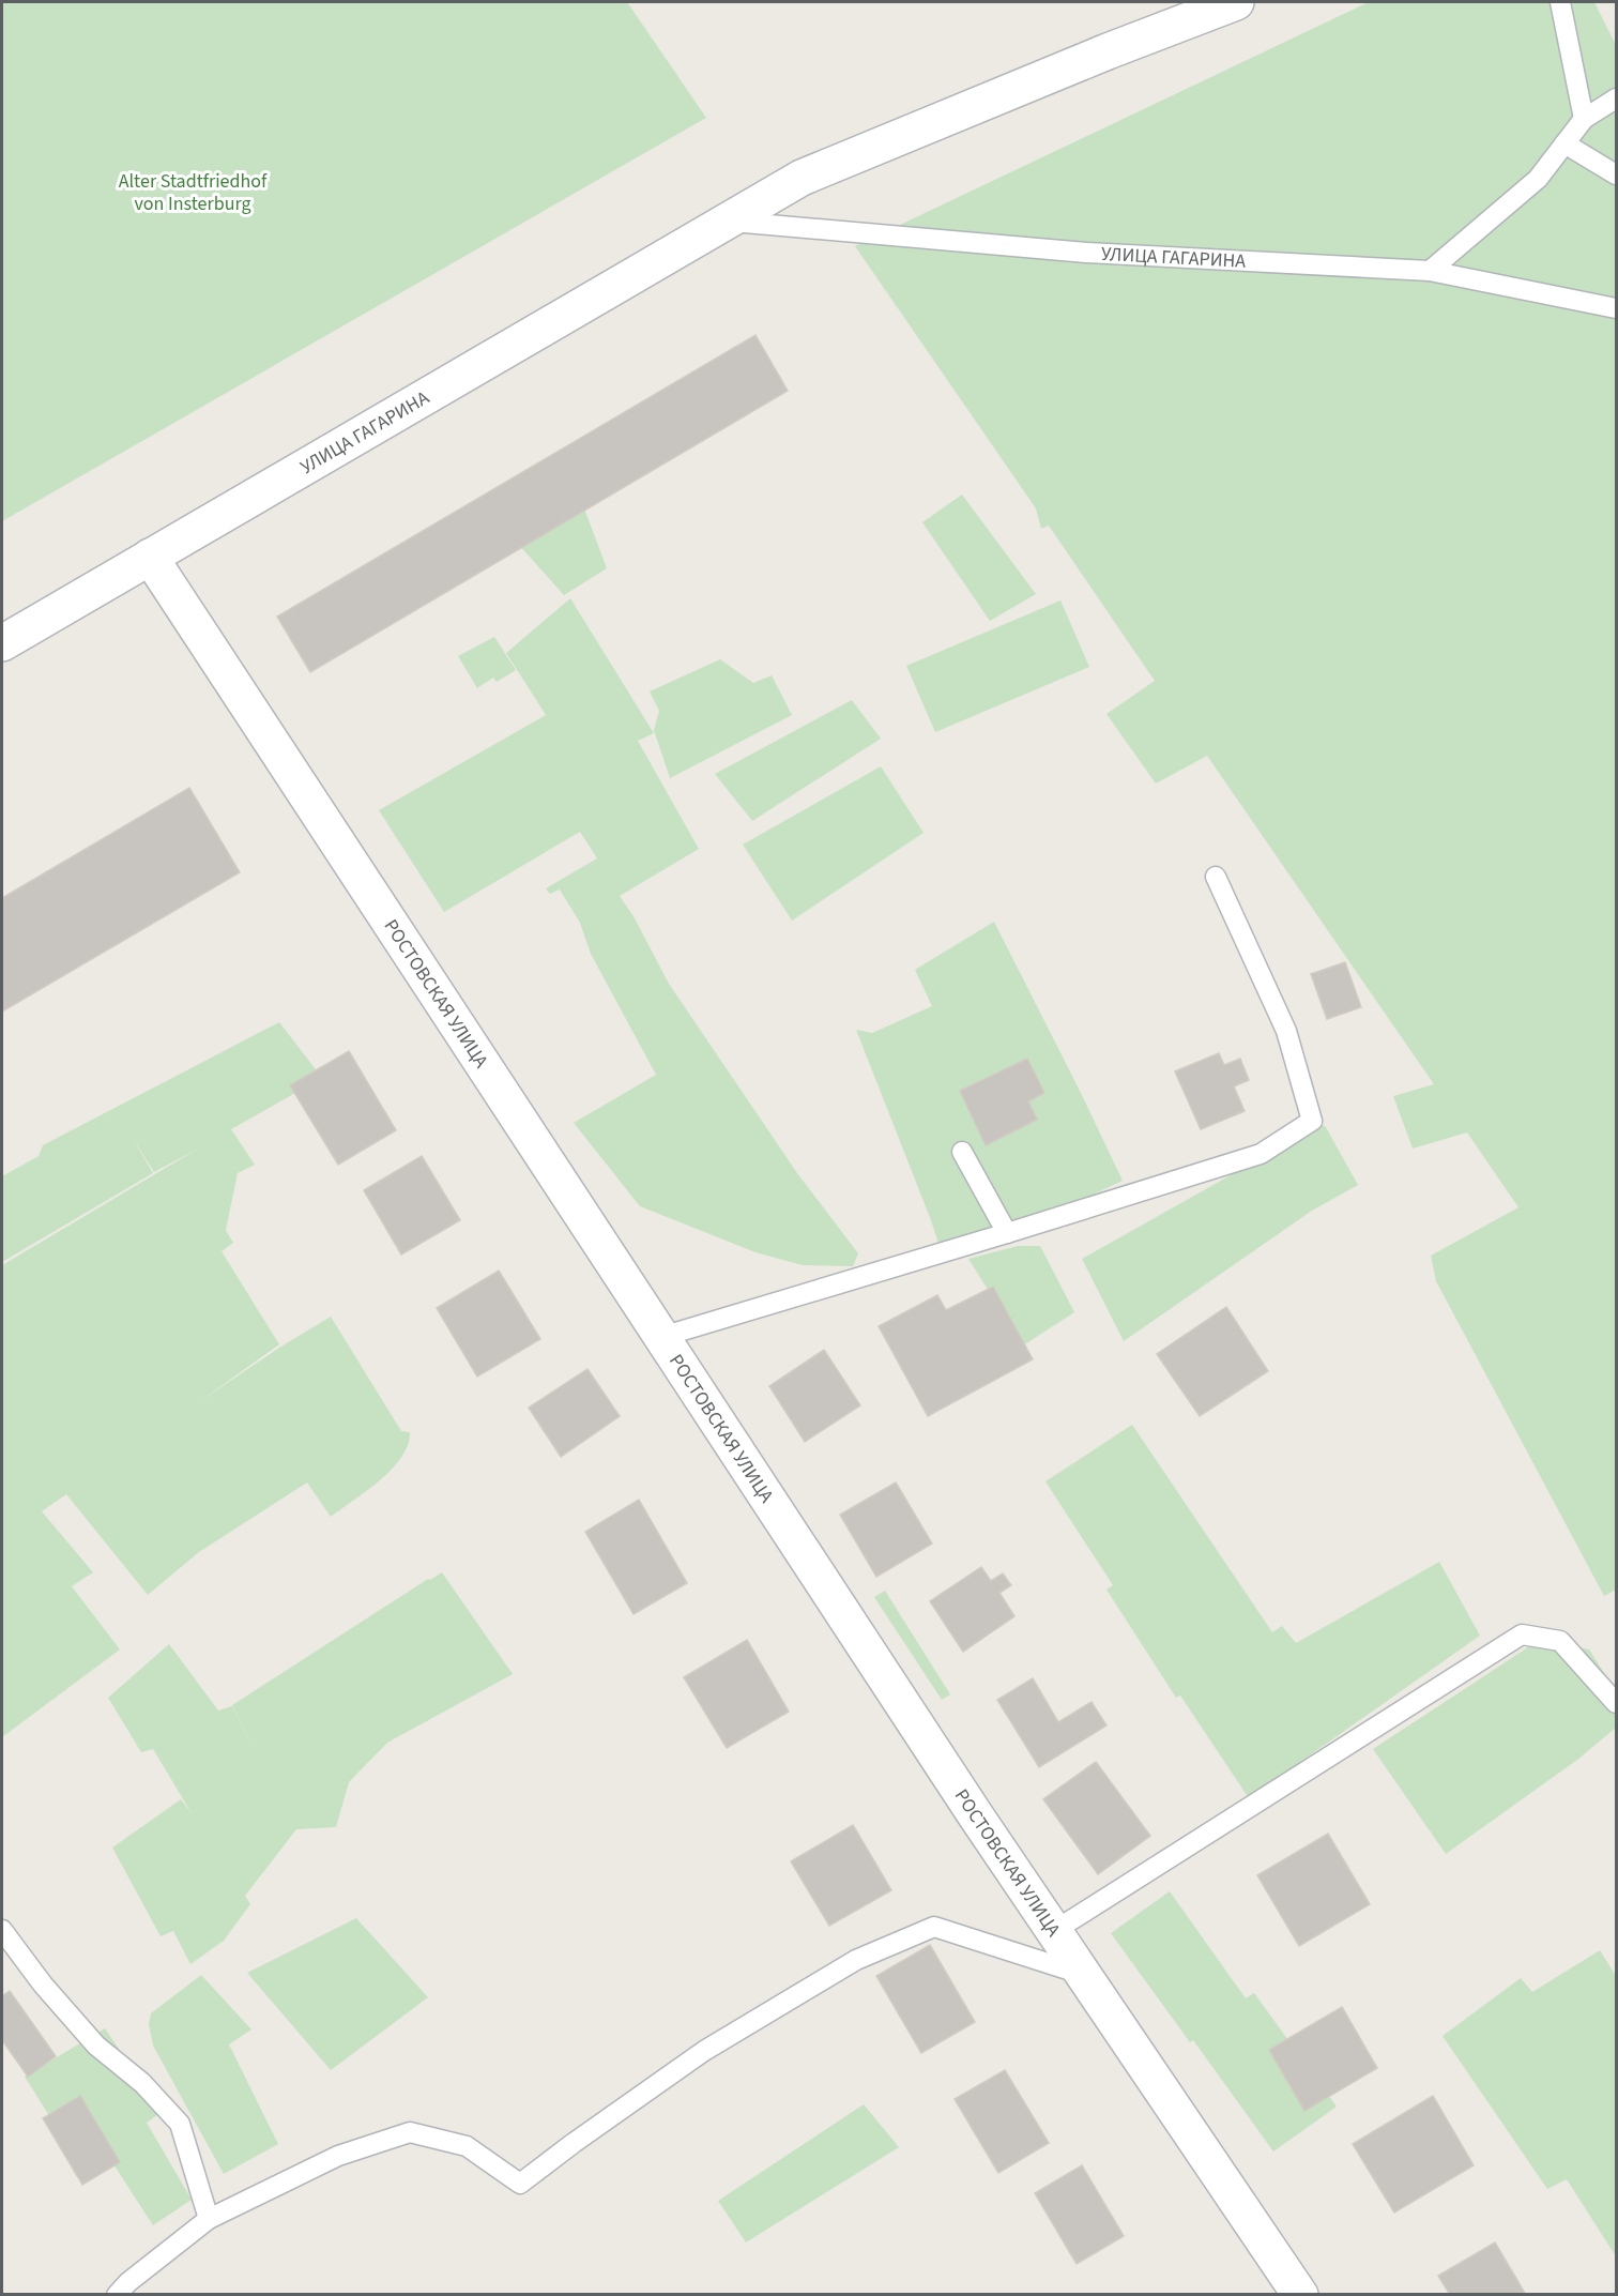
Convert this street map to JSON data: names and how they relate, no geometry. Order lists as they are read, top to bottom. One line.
{"streets":{"street":["УЛИЦА ГАГАРИНА","РОСТОВСКАЯ УЛИЦА"]},"crossings":[["УЛИЦА ГАГАРИНА","РОСТОВСКАЯ УЛИЦА"]],"parks":["Alter Stadtfriedhof von Insterburg"]}
